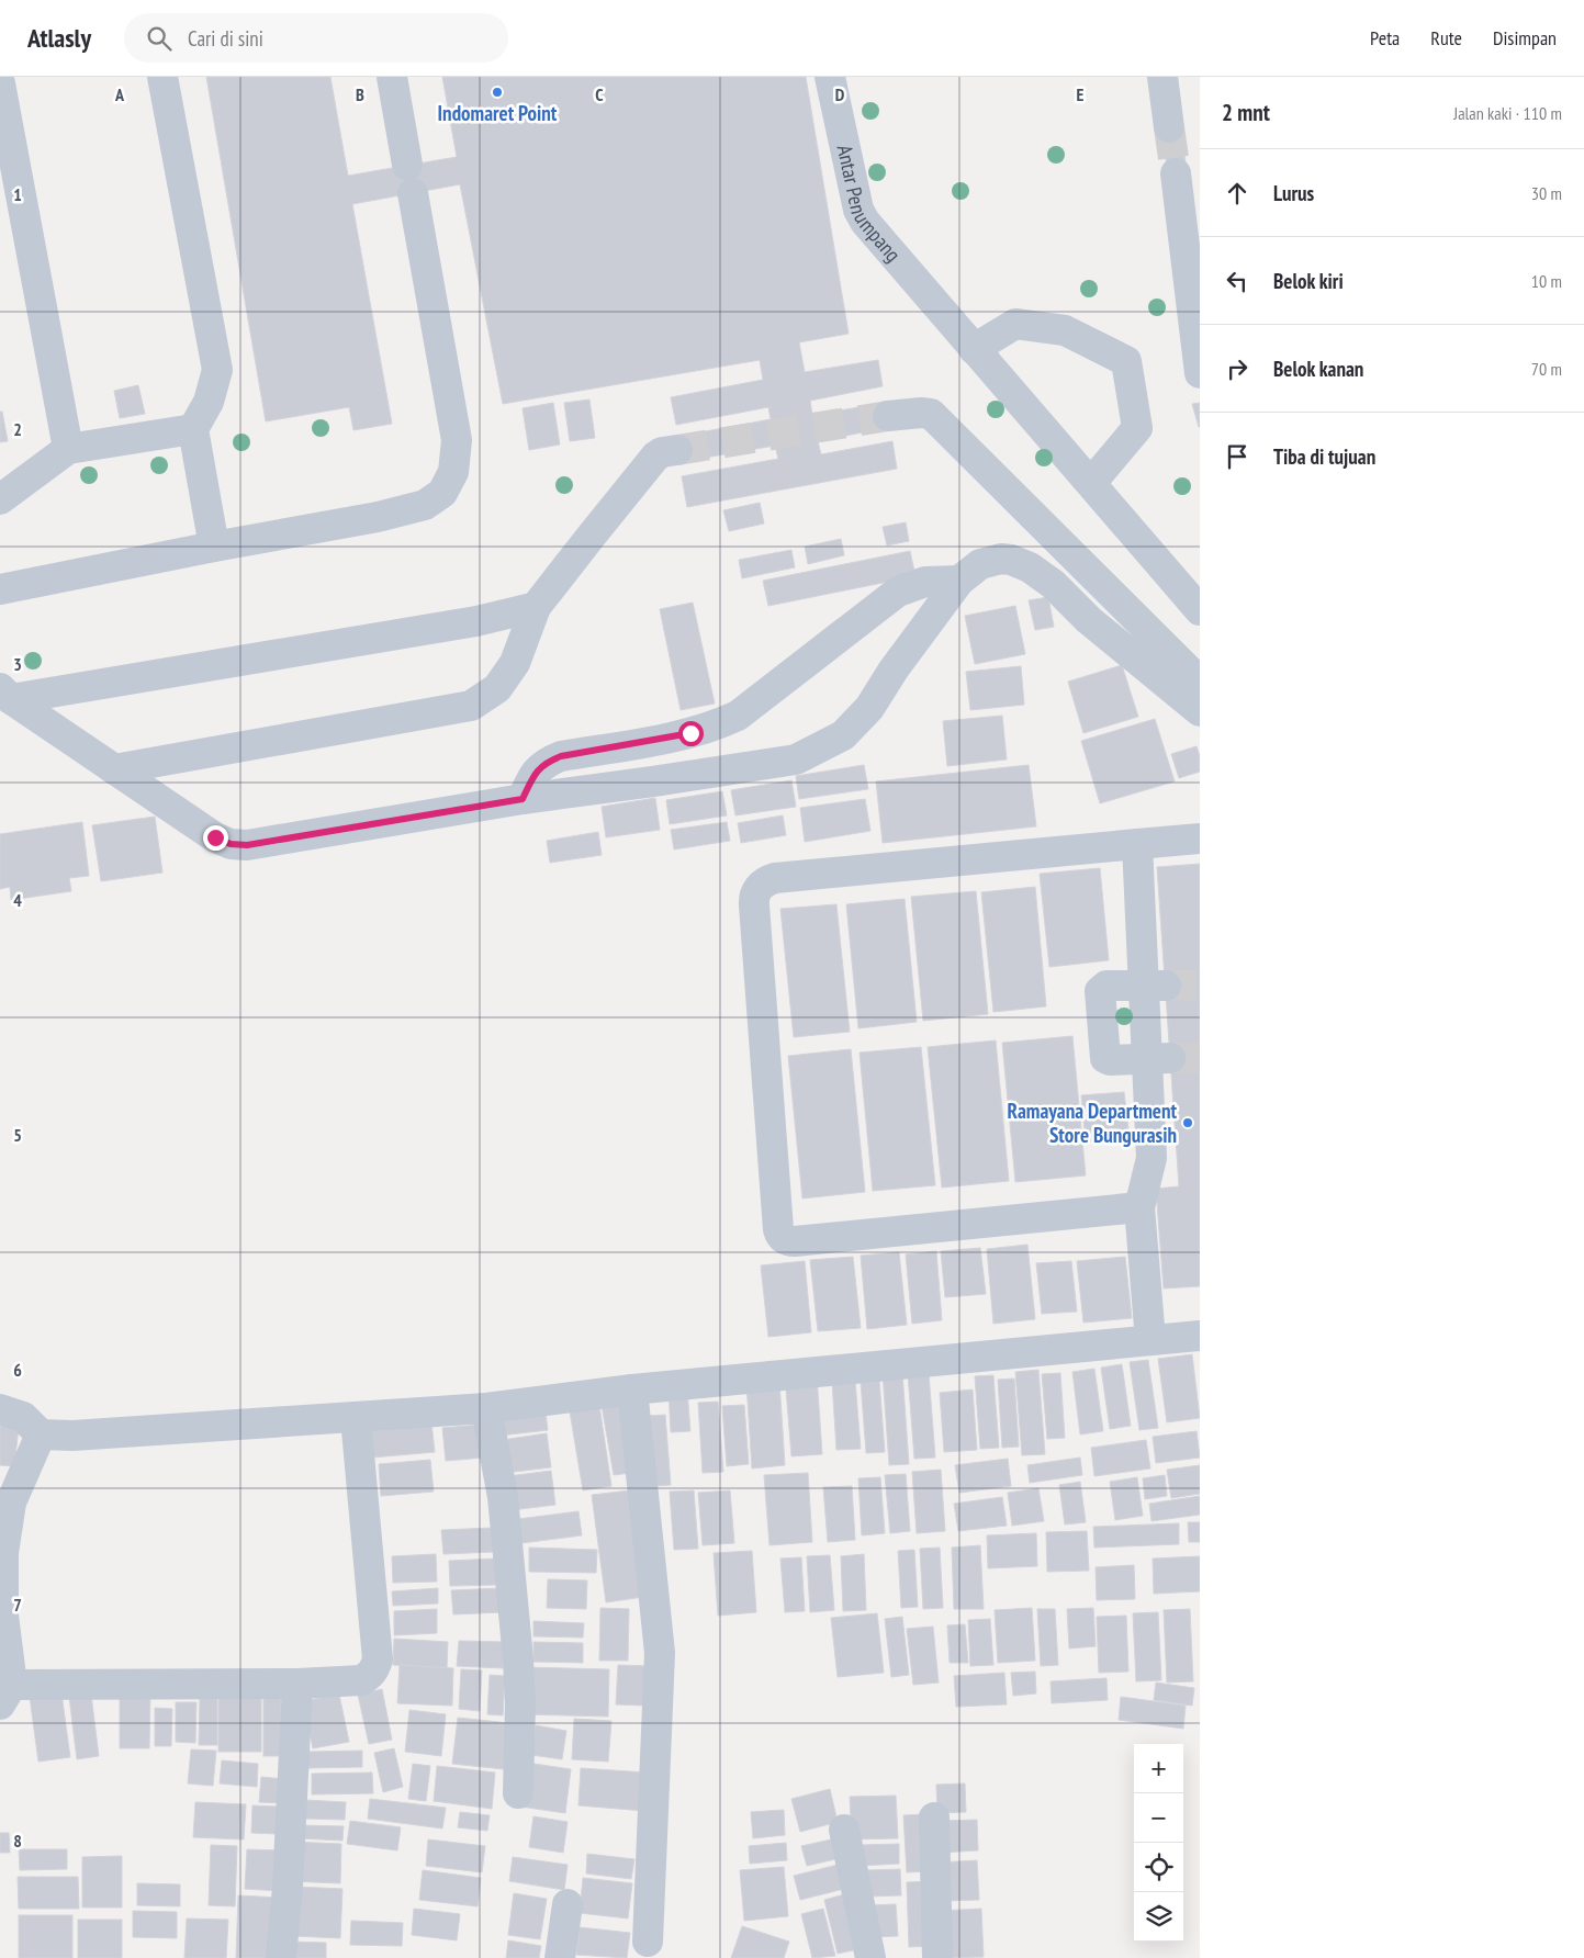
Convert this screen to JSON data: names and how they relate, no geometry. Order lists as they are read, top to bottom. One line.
{"streets":{"street":["Antar Penumpang"]},"places":["Indomaret Point","Ramayana Department Store Bungurasih"],"page":{"header":"Atlasly","search":"Cari di sini","nav":["Peta","Rute","Disimpan"],"heading":["2 mnt","Jalan kaki · 110 m"],"list":[["Lurus","30 m"],["Belok kiri","10 m"],["Belok kanan","70 m"],"Tiba di tujuan"],"map_buttons":["+","−"]},"grid":{"columns":["A","B","C","D","E"],"rows":["1","2","3","4","5","6","7","8"]}}
